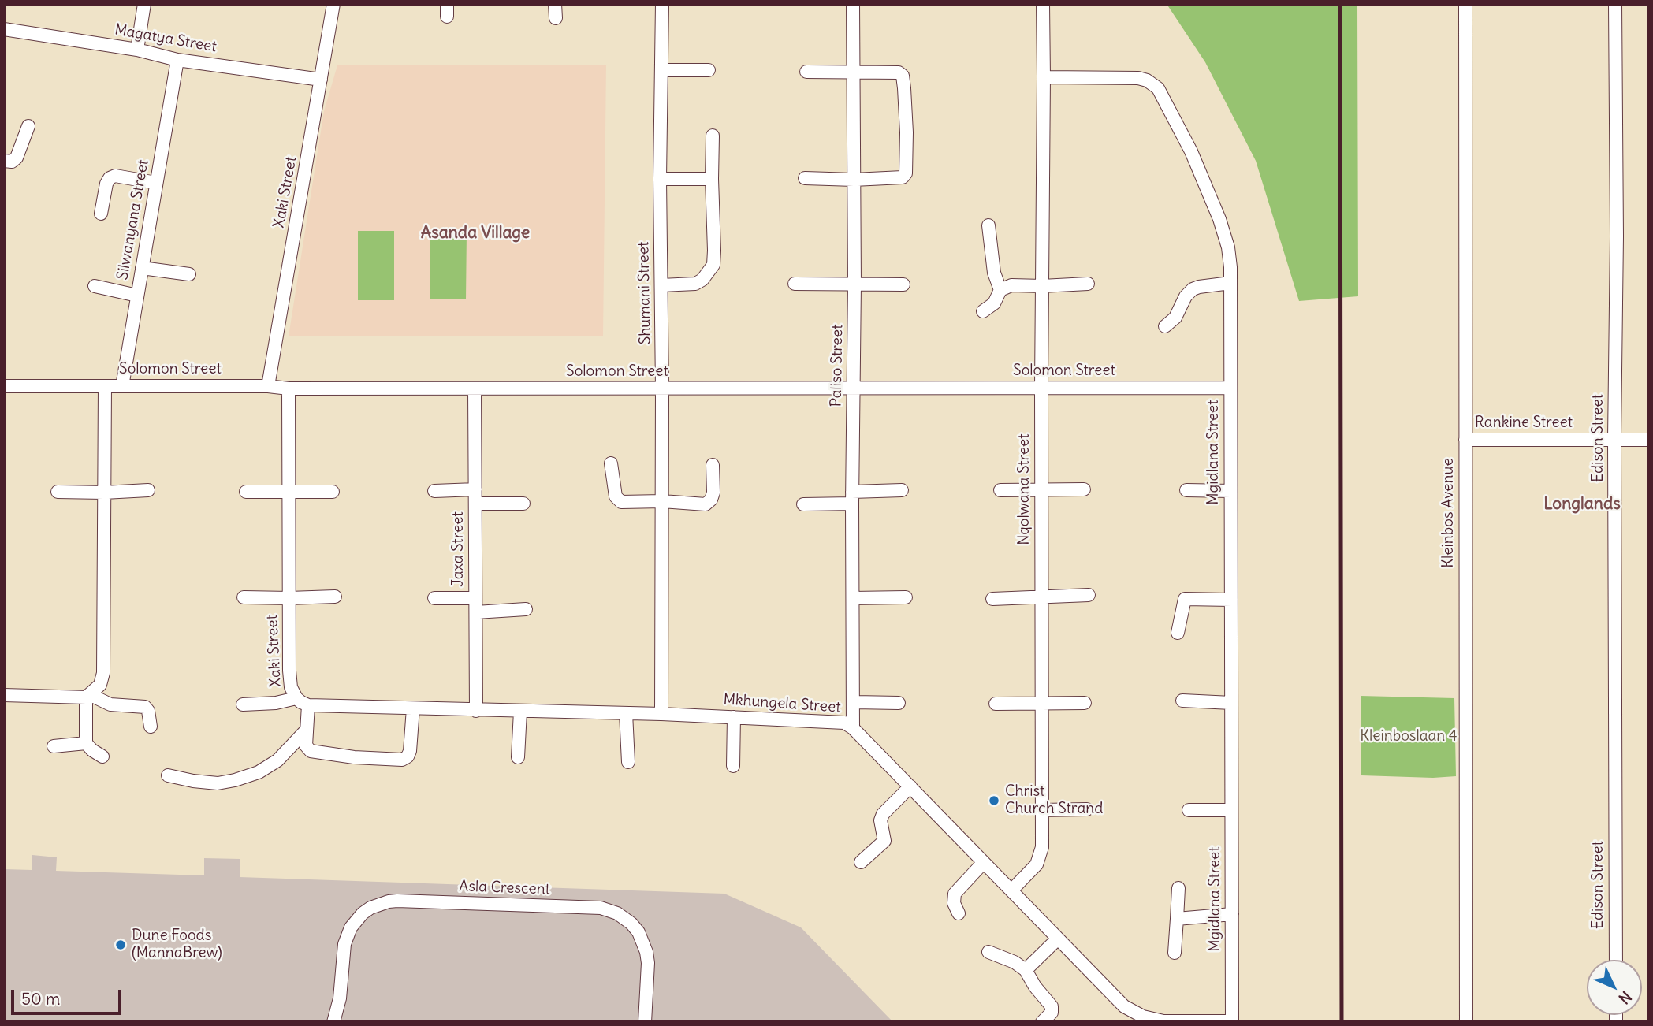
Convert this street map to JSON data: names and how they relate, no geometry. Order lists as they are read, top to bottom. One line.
{"streets":{"street":["Magatya Street","Xaki Street","Silwanyana Street","Shumani Street","Paliso Street","Solomon Street","Rankine Street","Edison Street","Mgidlana Street","Nqolwana Street","Kleinbos Avenue","Jaxa Street","Mkhungela Street","Asla Crescent"]},"crossings":[["Magatya Street","Xaki Street"],["Magatya Street","Silwanyana Street"],["Xaki Street","Solomon Street"],["Xaki Street","Mkhungela Street"],["Silwanyana Street","Solomon Street"],["Shumani Street","Solomon Street"],["Shumani Street","Mkhungela Street"],["Paliso Street","Solomon Street"],["Paliso Street","Mkhungela Street"],["Solomon Street","Mgidlana Street"],["Solomon Street","Nqolwana Street"],["Solomon Street","Jaxa Street"],["Rankine Street","Edison Street"],["Rankine Street","Kleinbos Avenue"],["Mgidlana Street","Nqolwana Street"],["Mgidlana Street","Mkhungela Street"],["Nqolwana Street","Mkhungela Street"],["Jaxa Street","Mkhungela Street"]],"districts":["Asanda Village","Longlands"],"parks":["Kleinboslaan 4"],"places":["Christ Church Strand","Dune Foods (MannaBrew)"],"scale_bar":"50 m","north":"bottom right"}
